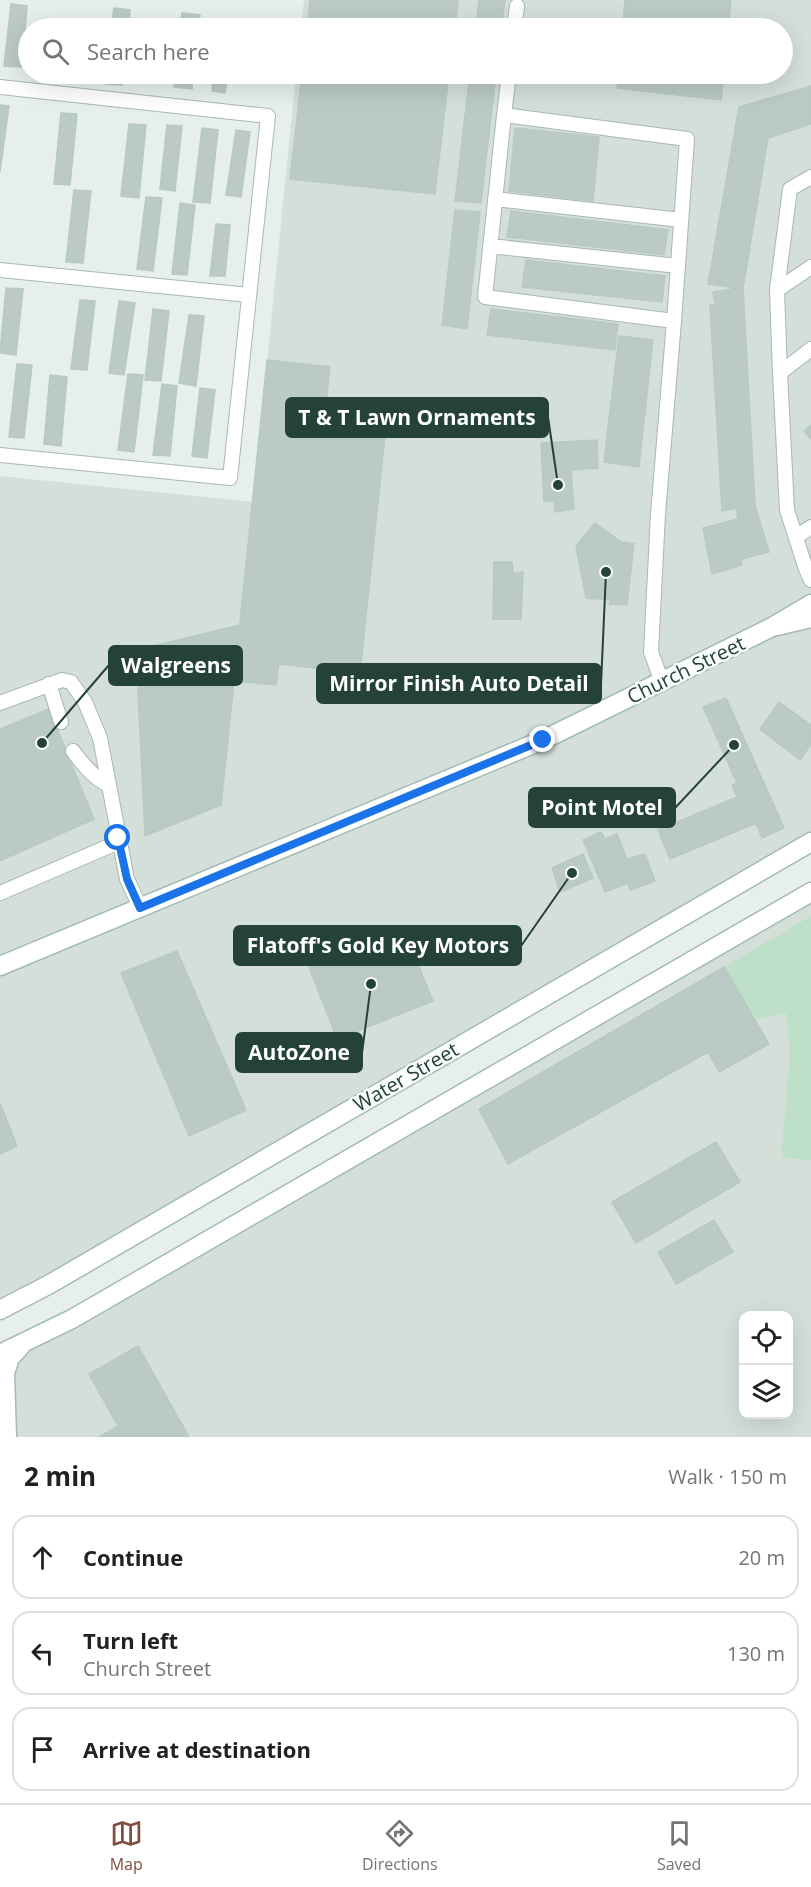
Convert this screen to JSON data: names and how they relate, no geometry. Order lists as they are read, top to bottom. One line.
{"streets":{"main road":["Church Street","Water Street"]},"places":["T & T Lawn Ornaments","Mirror Finish Auto Detail","Walgreens","Point Motel","Flatoff's Gold Key Motors","AutoZone"],"page":{"search":"Search here","heading":["2 min","Walk · 150 m"],"list":[["Continue","20 m"],["Turn left","Church Street","130 m"],"Arrive at destination"],"nav":["Map","Directions","Saved"]}}
